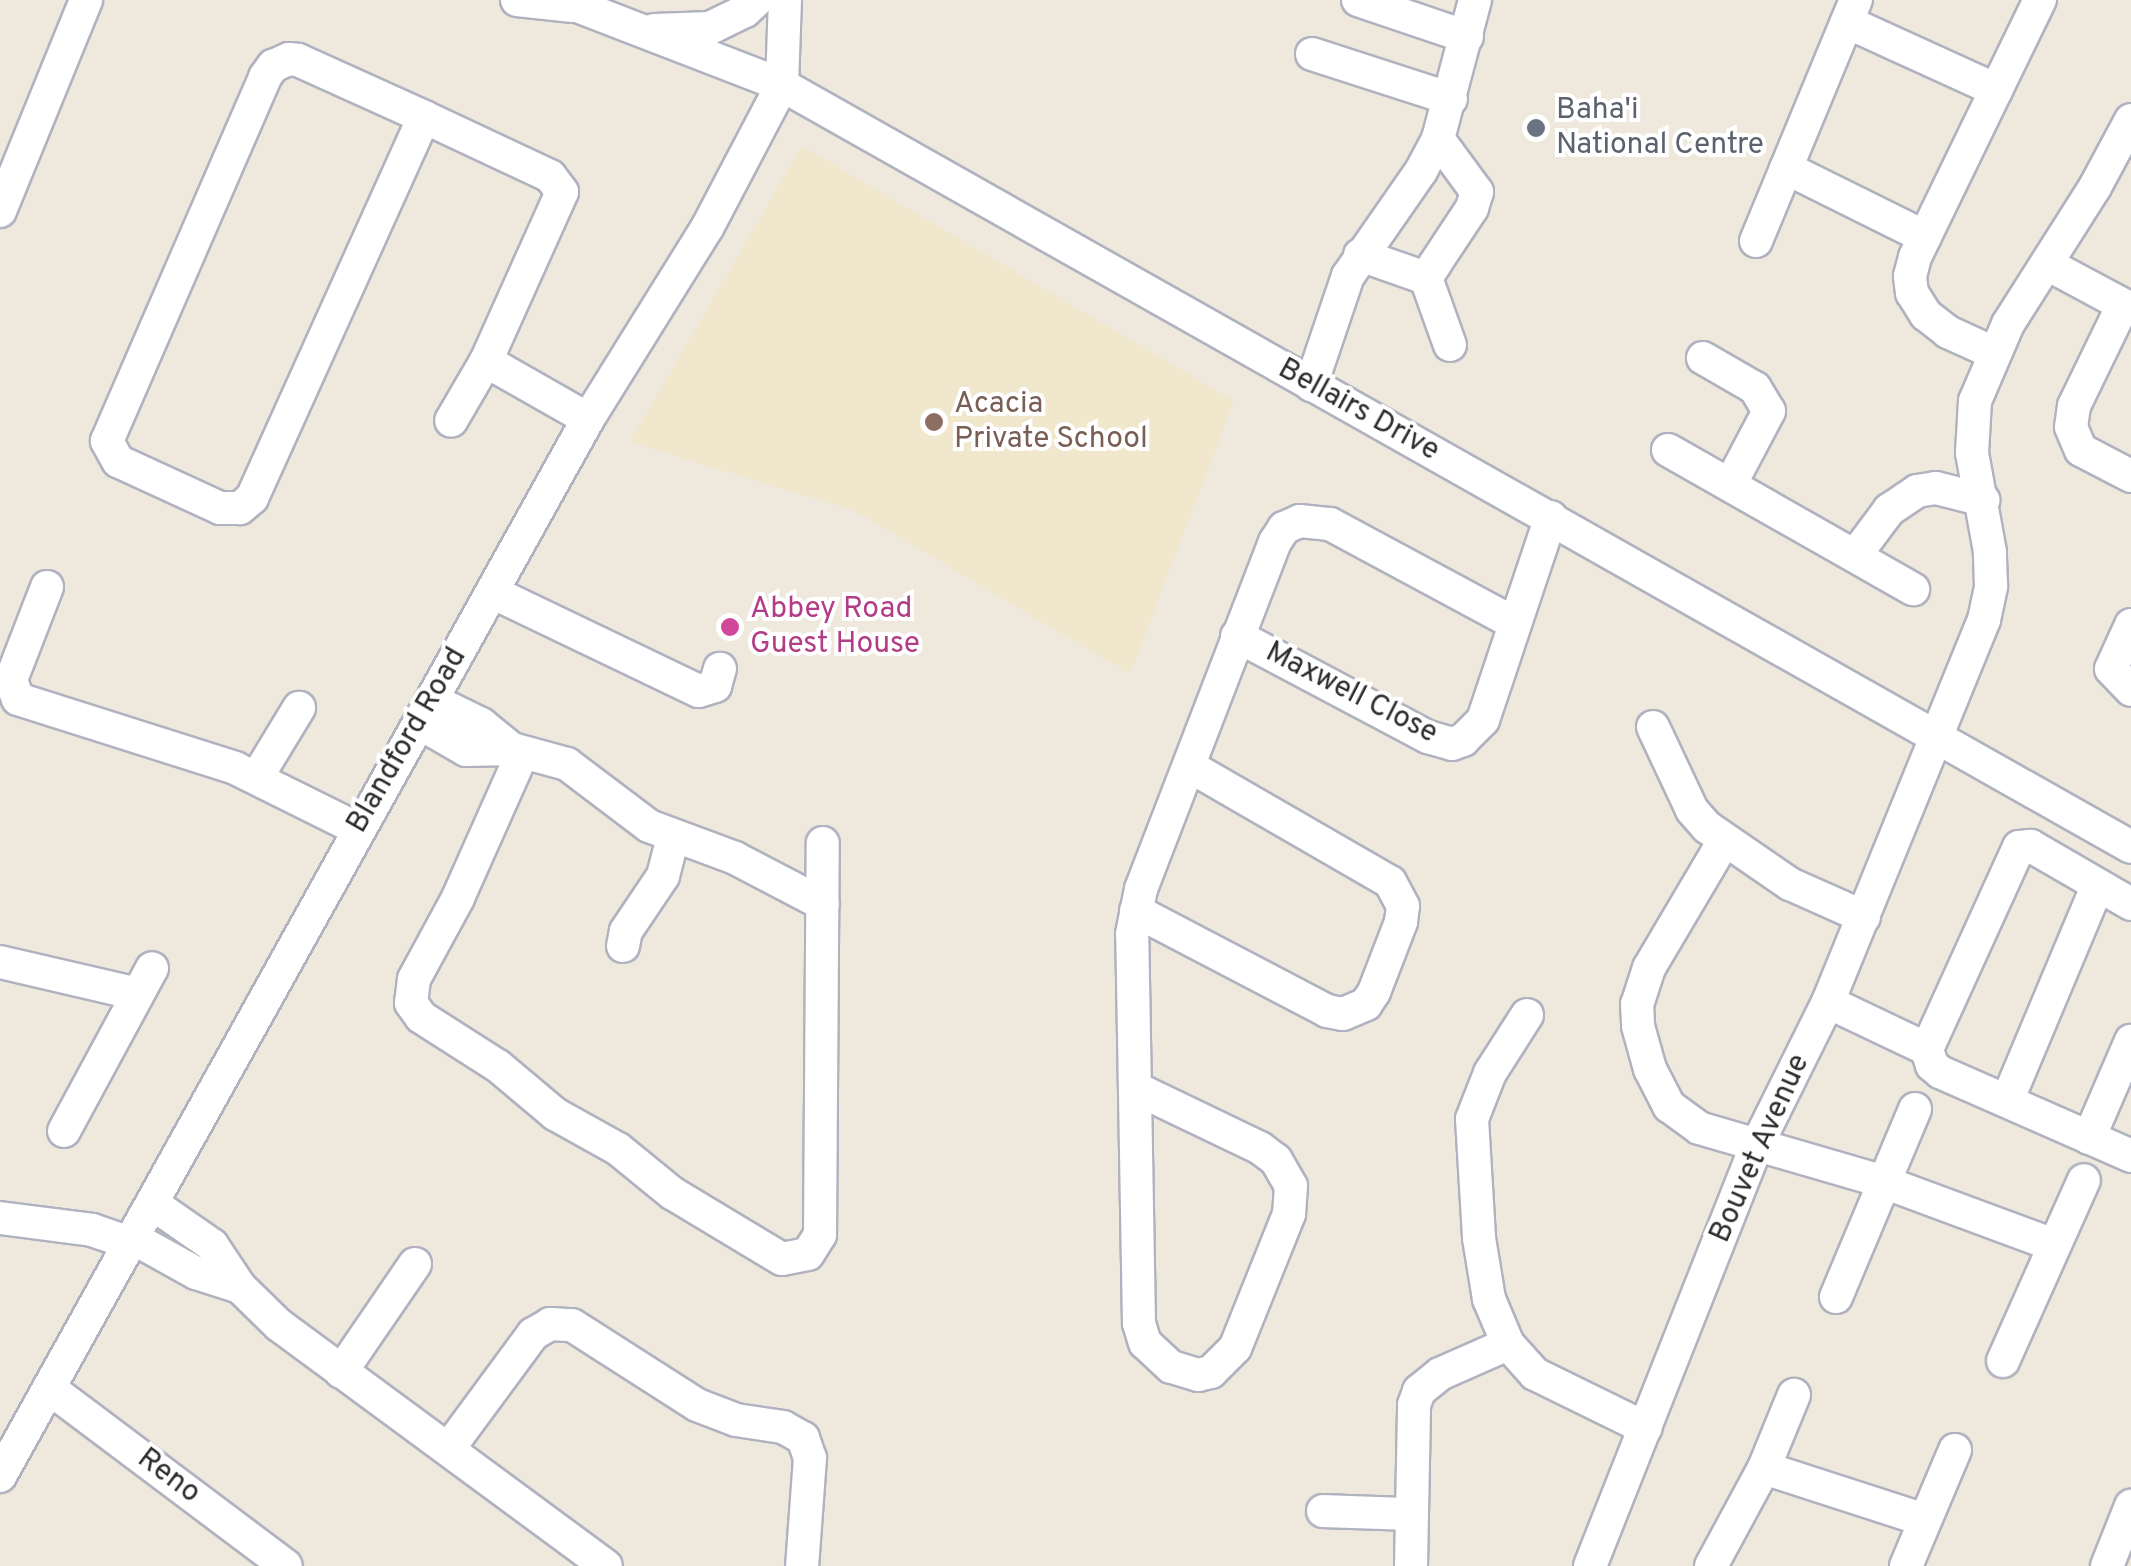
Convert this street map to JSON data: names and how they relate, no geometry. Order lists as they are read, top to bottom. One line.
{"streets":{"street":["Bellairs Drive","Maxwell Close","Blandford Road","Bouvet Avenue","Reno"]},"crossings":[["Bellairs Drive","Maxwell Close"],["Bellairs Drive","Blandford Road"],["Bellairs Drive","Bouvet Avenue"],["Blandford Road","Reno"]],"places":["Baha'i National Centre","Acacia Private School","Abbey Road Guest House"]}
